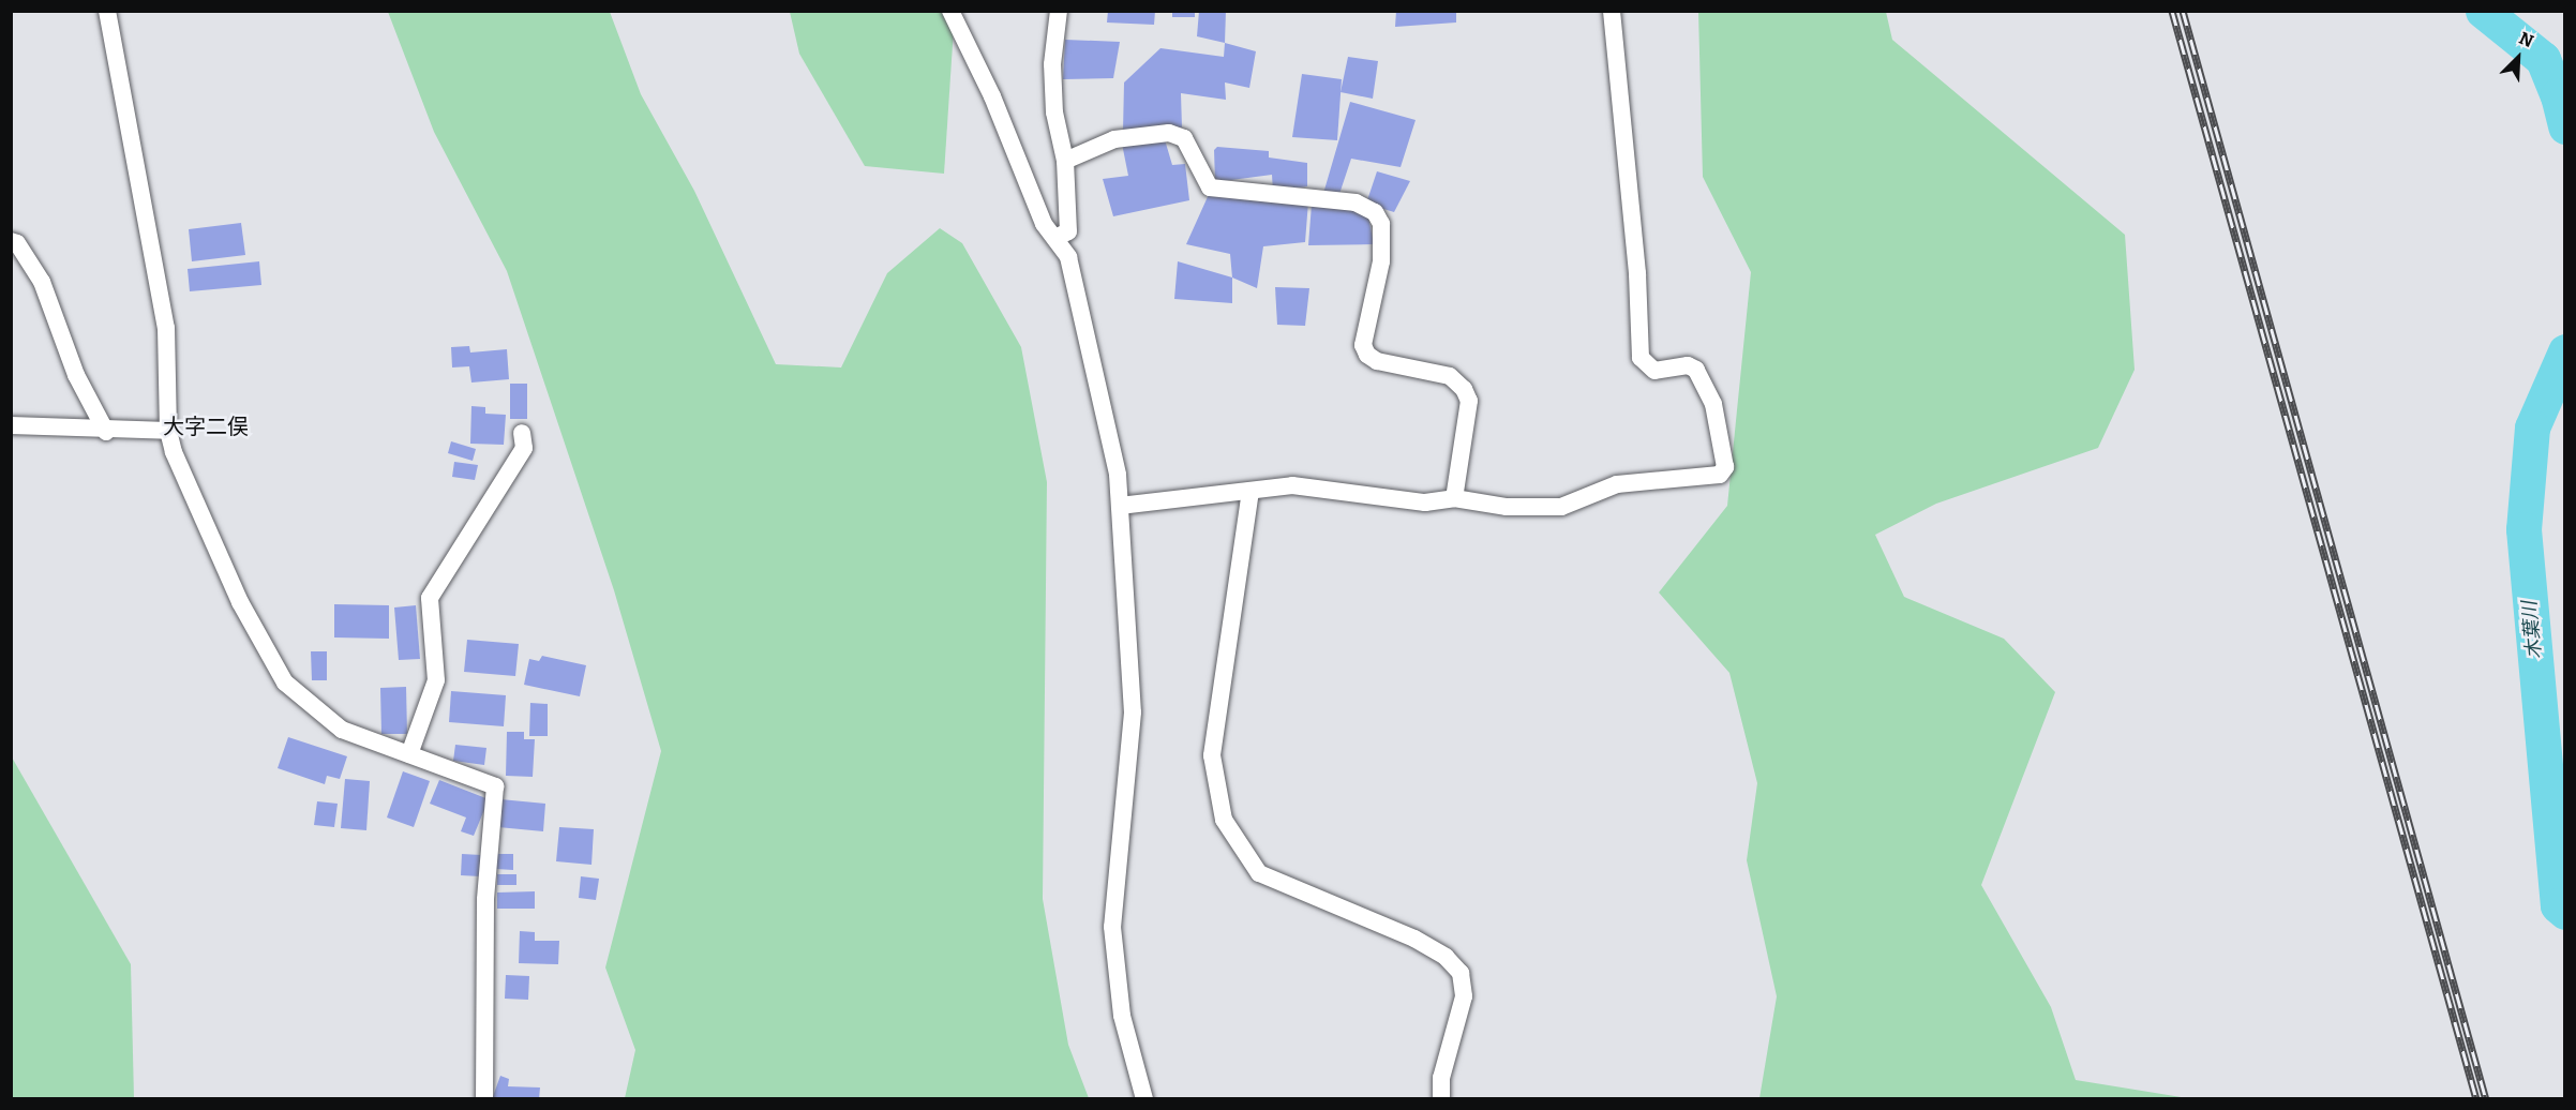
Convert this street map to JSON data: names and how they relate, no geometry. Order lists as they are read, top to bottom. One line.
{"districts":["大字二俣"],"water":["木葉川"],"north":"top right"}
